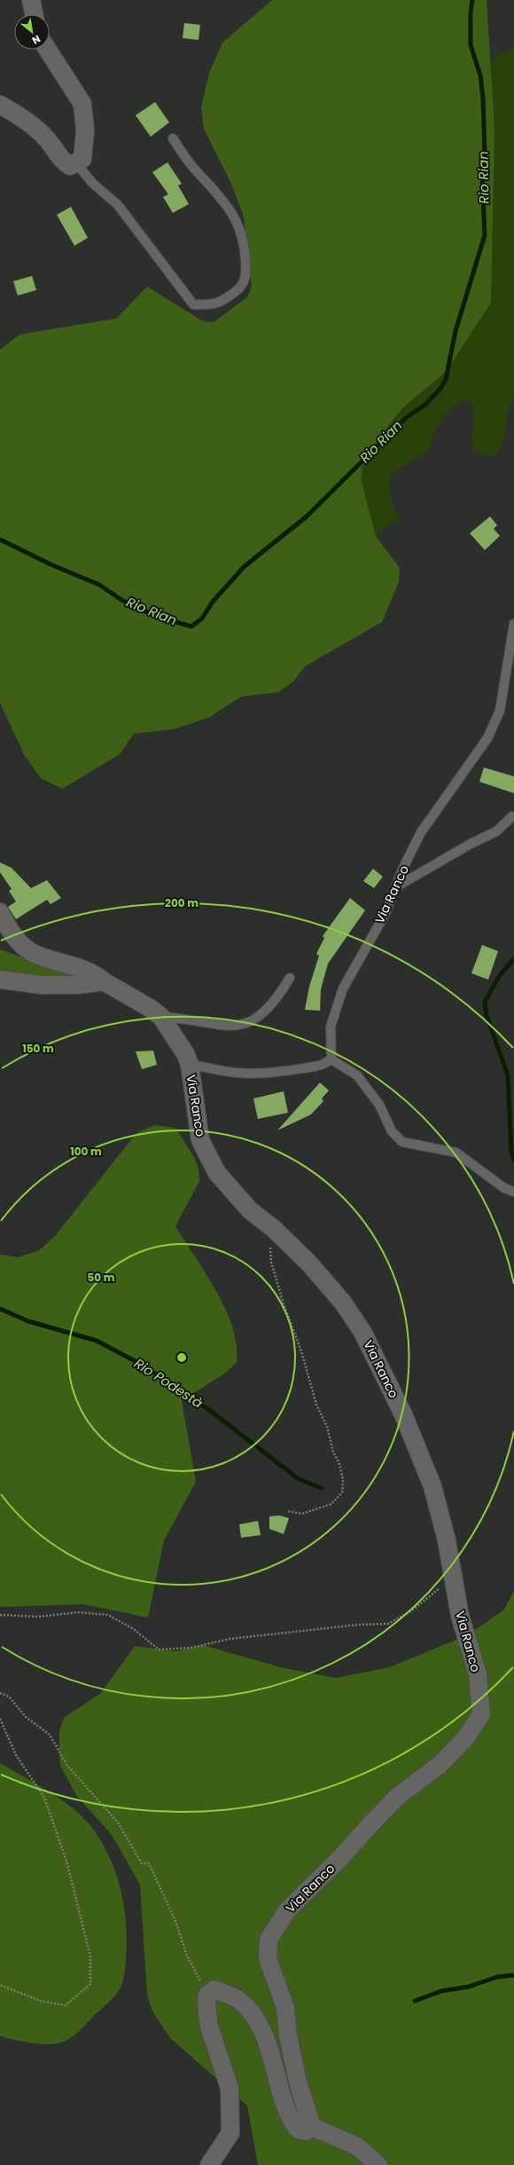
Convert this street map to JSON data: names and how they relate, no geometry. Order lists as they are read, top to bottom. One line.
{"streets":{"street":["Via Ranco"]},"water":["Rio Rian","Rio Podestà"],"north":"bottom right","rings":["200 m","150 m","100 m","50 m"]}
